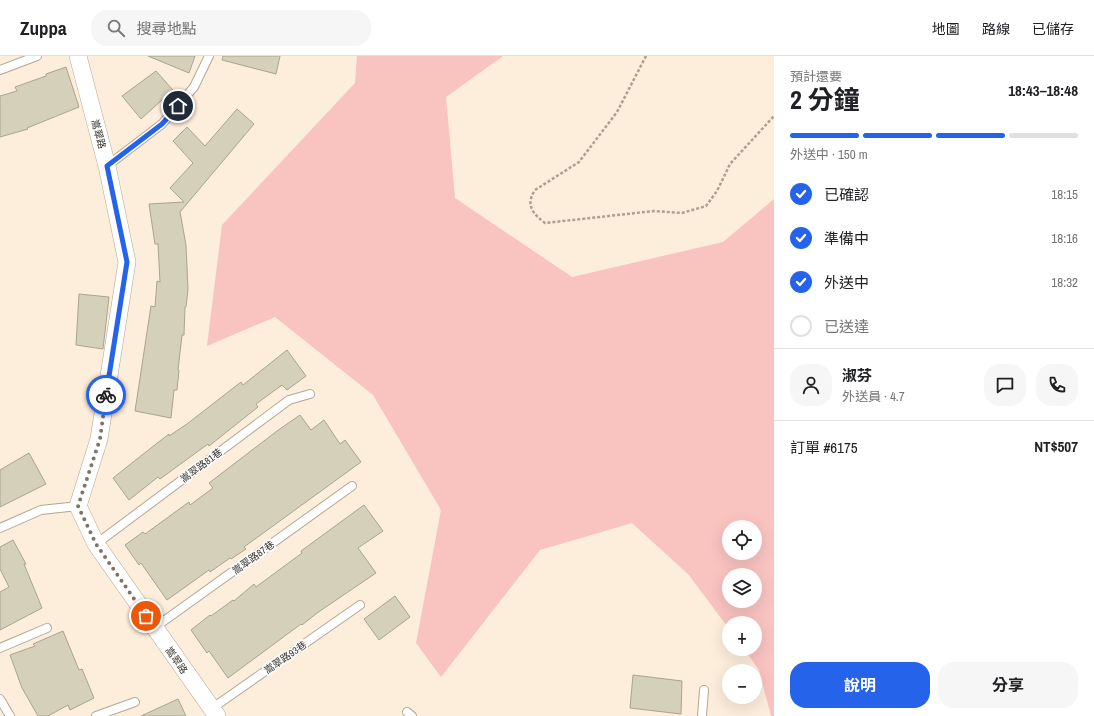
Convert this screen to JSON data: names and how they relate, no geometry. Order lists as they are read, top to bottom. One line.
{"streets":{"street":["嵩翠路"],"lane":["嵩翠路81巷","嵩翠路87巷","嵩翠路93巷"]},"crossings":[["嵩翠路","嵩翠路81巷"],["嵩翠路","嵩翠路87巷"],["嵩翠路","嵩翠路93巷"]],"page":{"header":"Zuppa","search":"搜尋地點","nav":["地圖","路線","已儲存"],"heading":["2 分鐘","預計還要","18:43–18:48"],"panel":["淑芬","外送員 · 4.7","訂單 #6175","NT$507"],"bar":"外送中 · 150 m","list":[["已確認","18:15"],["準備中","18:16"],["外送中","18:32"],"已送達"],"map_buttons":["+","−"],"buttons":["說明","分享"]}}
